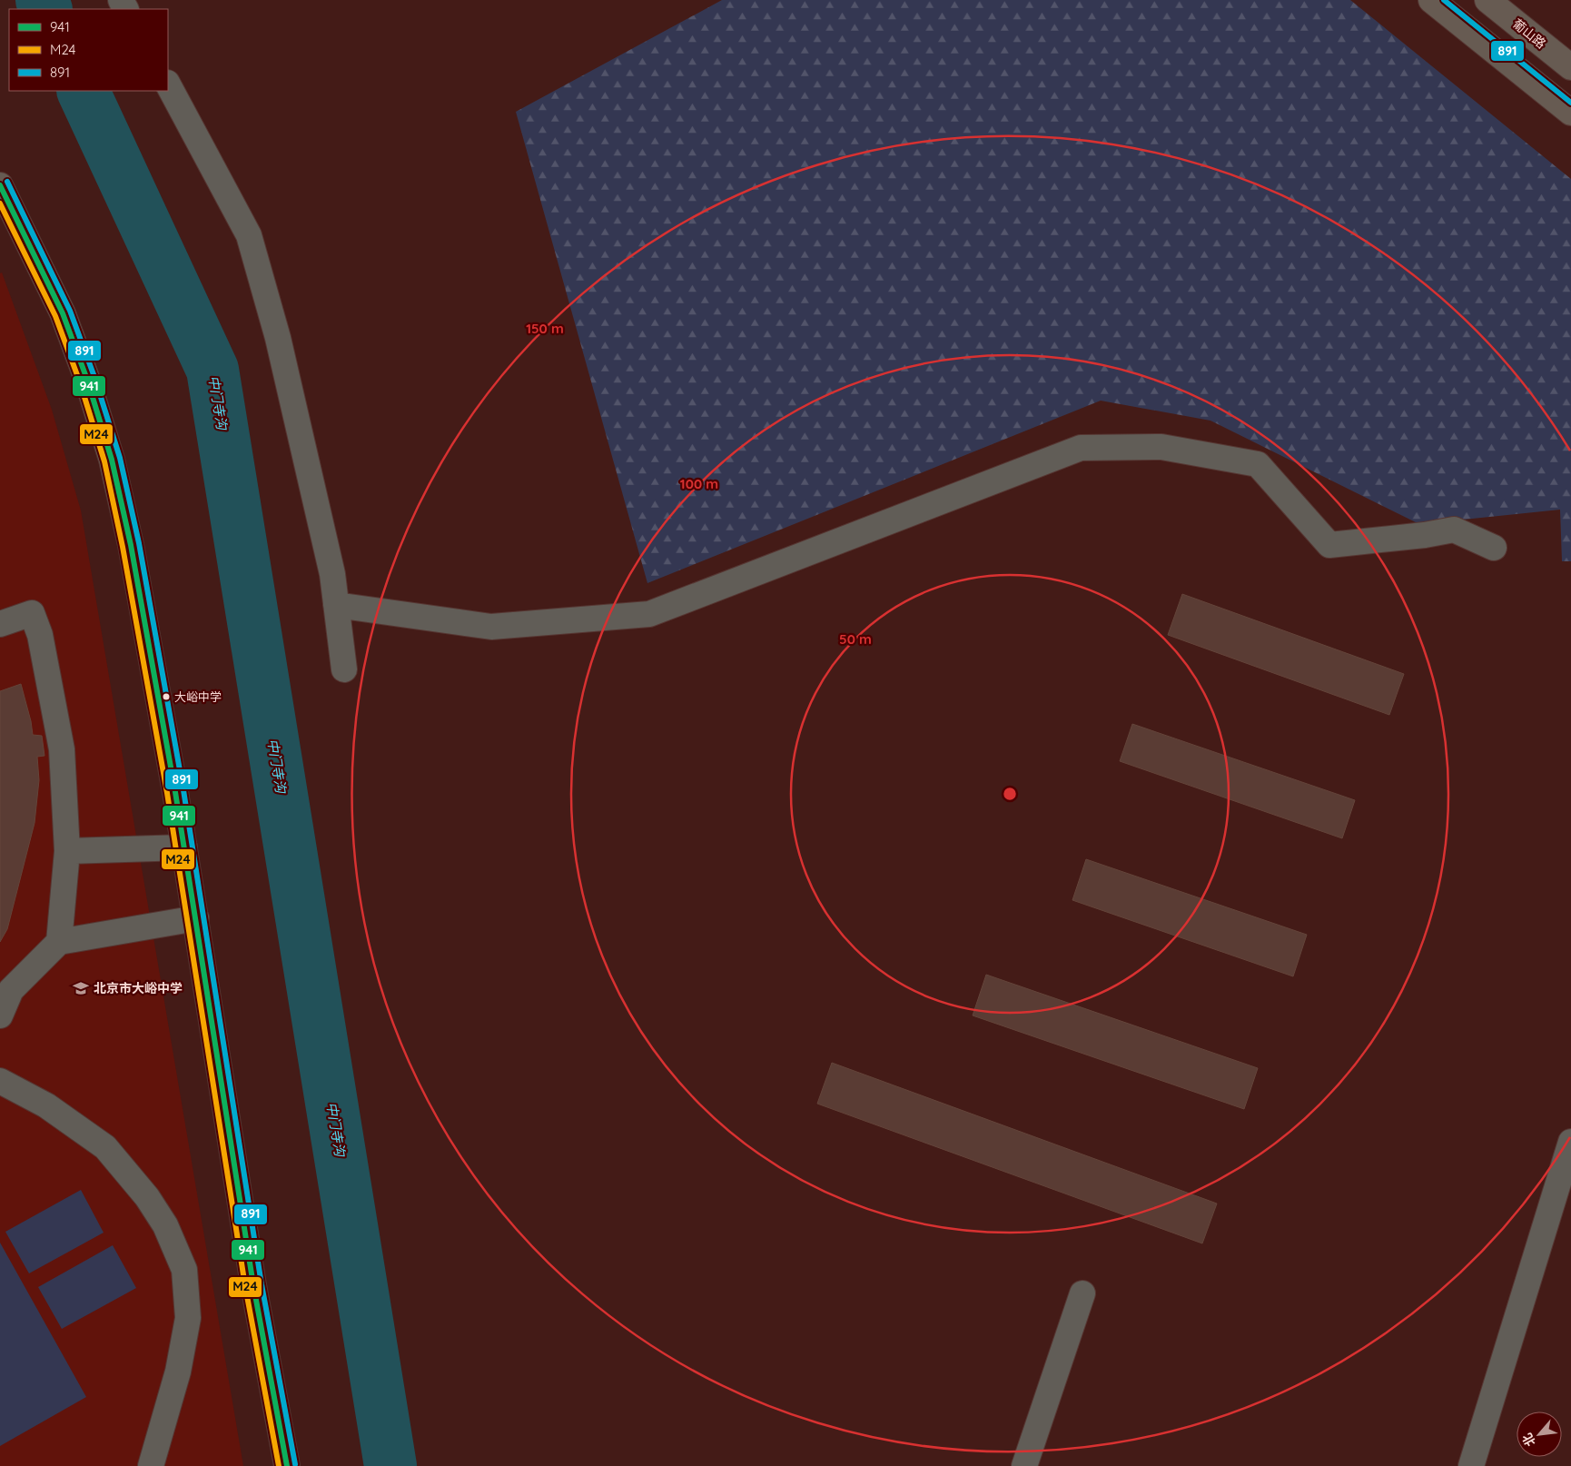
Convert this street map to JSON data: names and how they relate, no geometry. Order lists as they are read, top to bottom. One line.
{"streets":{"main road":["葡山路"]},"water":["中门寺沟"],"places":{"other":["大峪中学"],"school or university":["北京市大峪中学"]},"lines":["transit line 891","transit line 941","transit line M24"],"legend":["941","M24","891"],"north":"bottom left","rings":["150 m","100 m","50 m"]}
